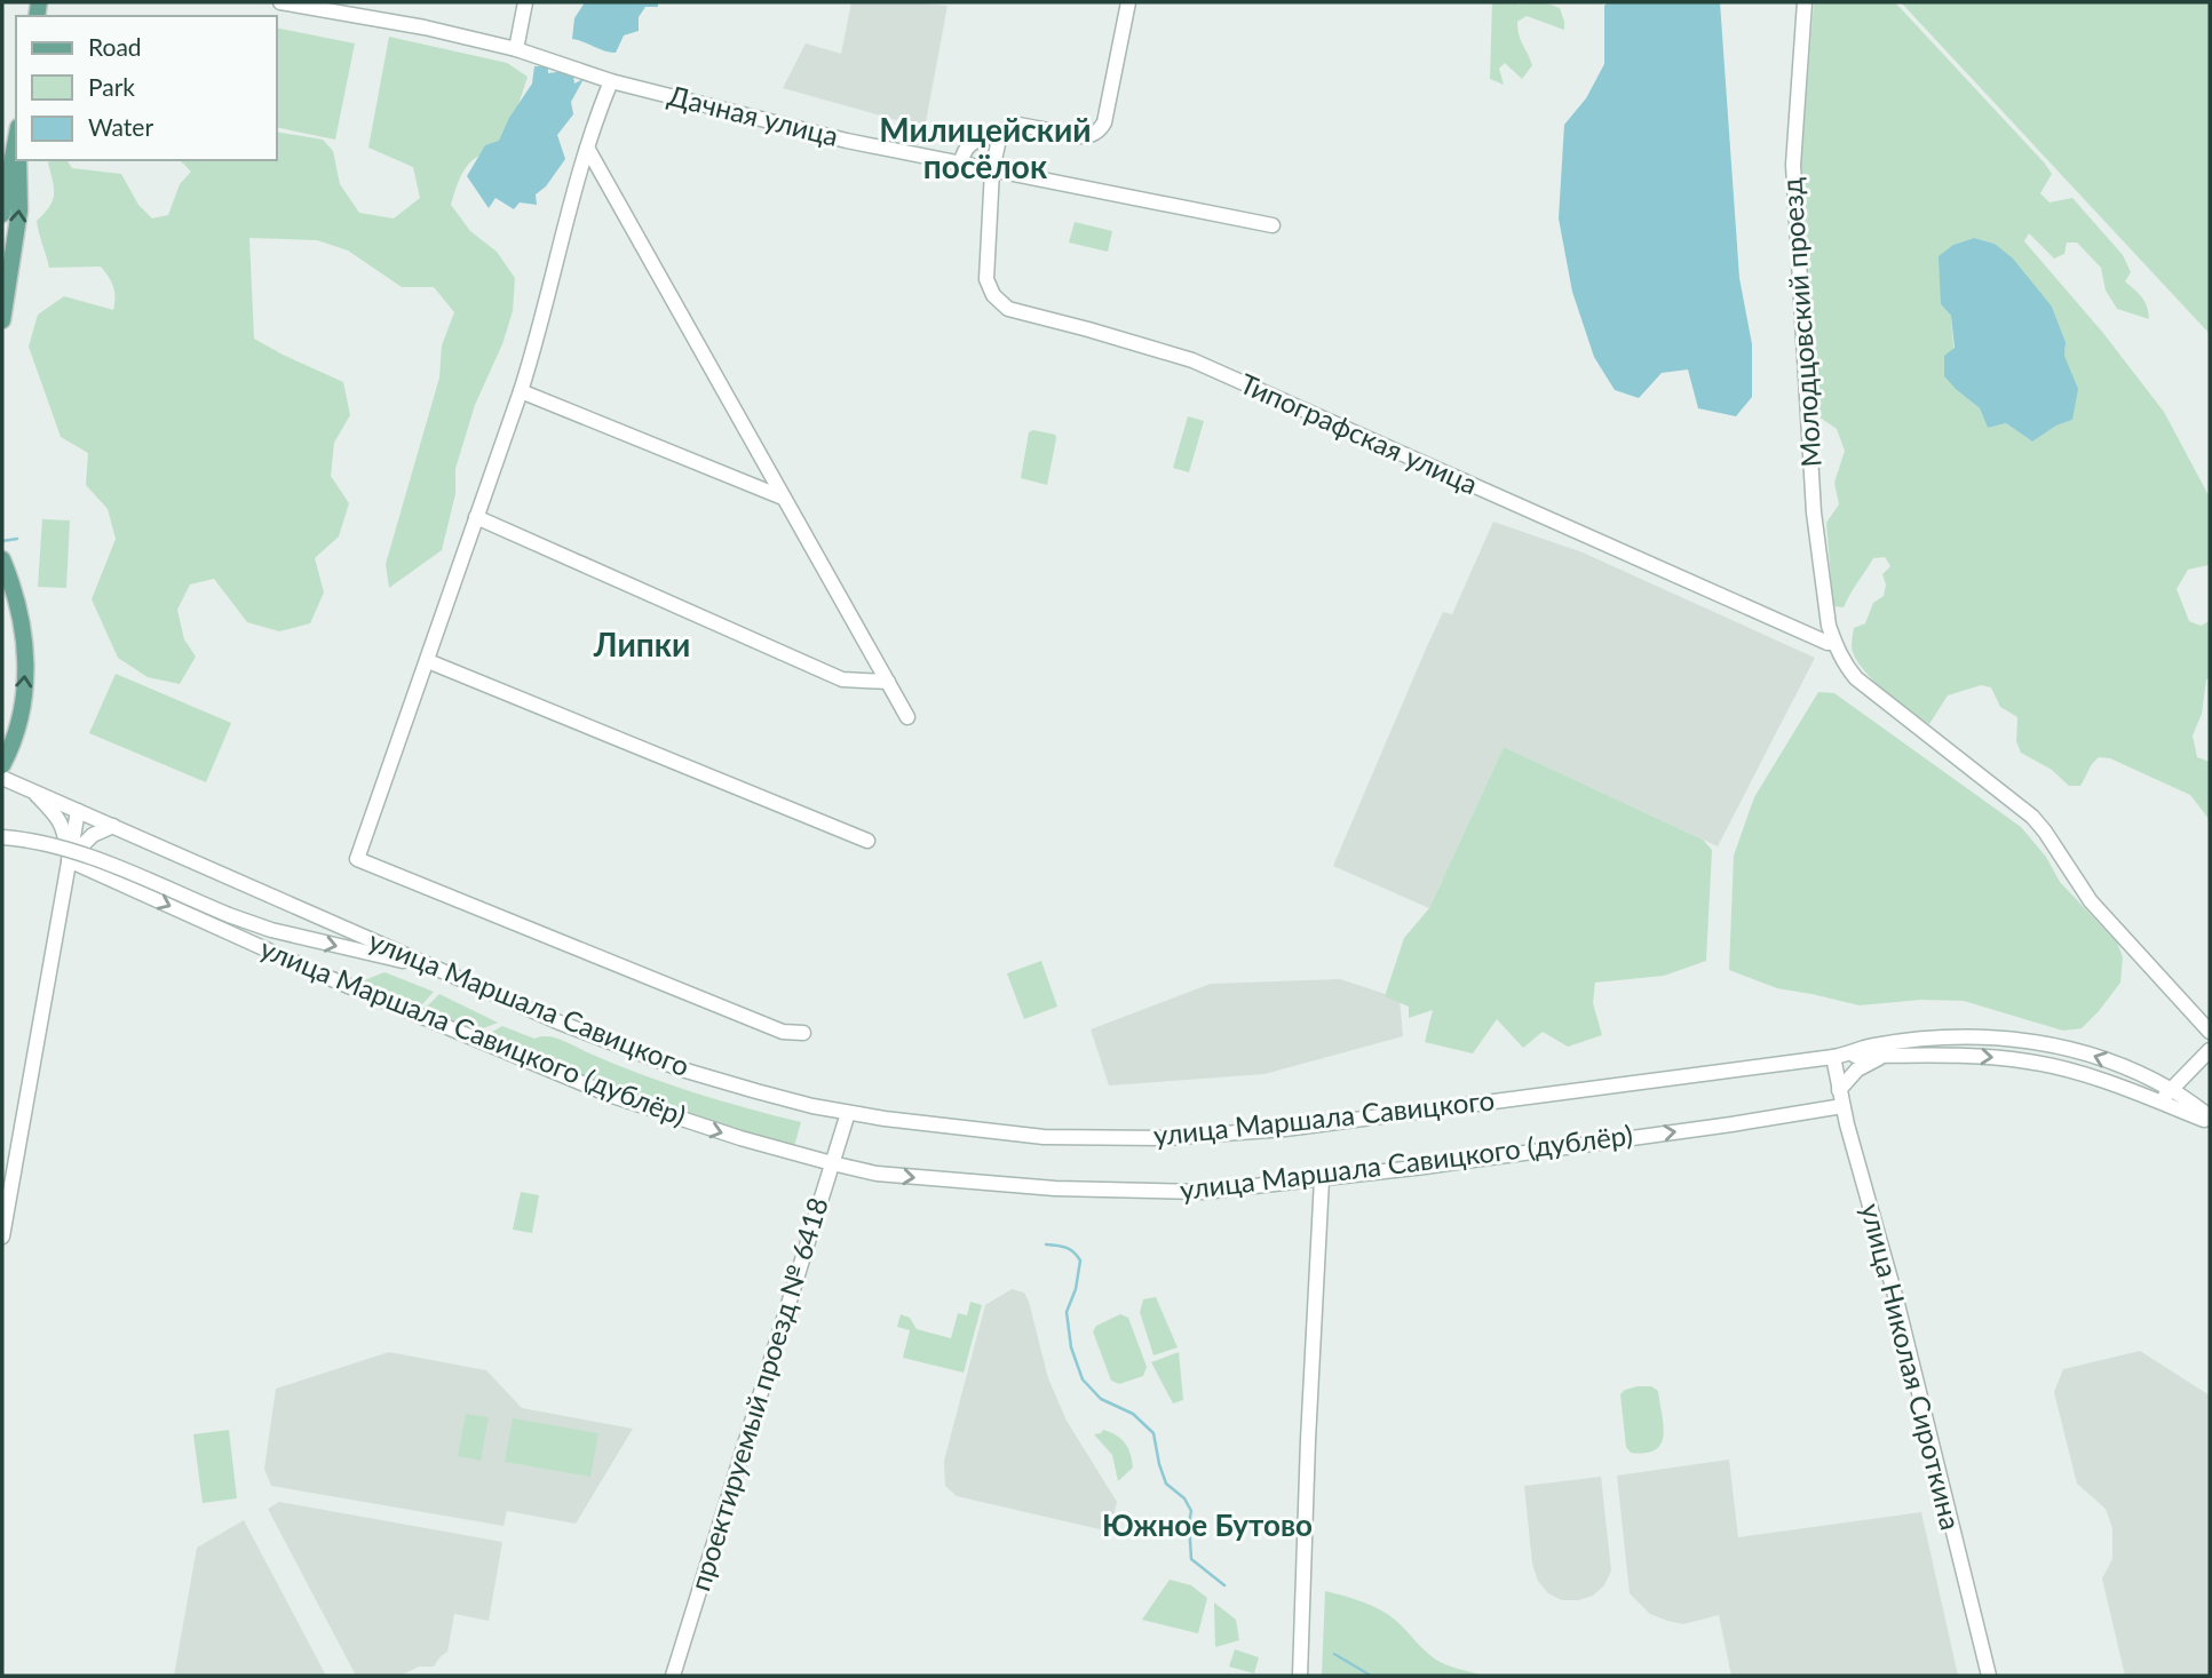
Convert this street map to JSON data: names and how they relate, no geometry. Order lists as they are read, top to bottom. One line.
{"streets":{"street":["Дачная улица","Молодцовский проезд","Типографская улица","улица Маршала Савицкого","улица Маршала Савицкого (дублёр)","улица Николая Сироткина","проектируемый проезд № 6418"]},"crossings":[["Дачная улица","Типографская улица"],["Молодцовский проезд","Типографская улица"],["улица Маршала Савицкого","улица Николая Сироткина"],["улица Маршала Савицкого","проектируемый проезд № 6418"],["улица Маршала Савицкого (дублёр)","улица Николая Сироткина"],["улица Маршала Савицкого (дублёр)","проектируемый проезд № 6418"]],"one_way":["улица Маршала Савицкого (дублёр)"],"districts":["Милицейский посёлок","Липки","Южное Бутово"],"legend":["Road","Park","Water"]}
